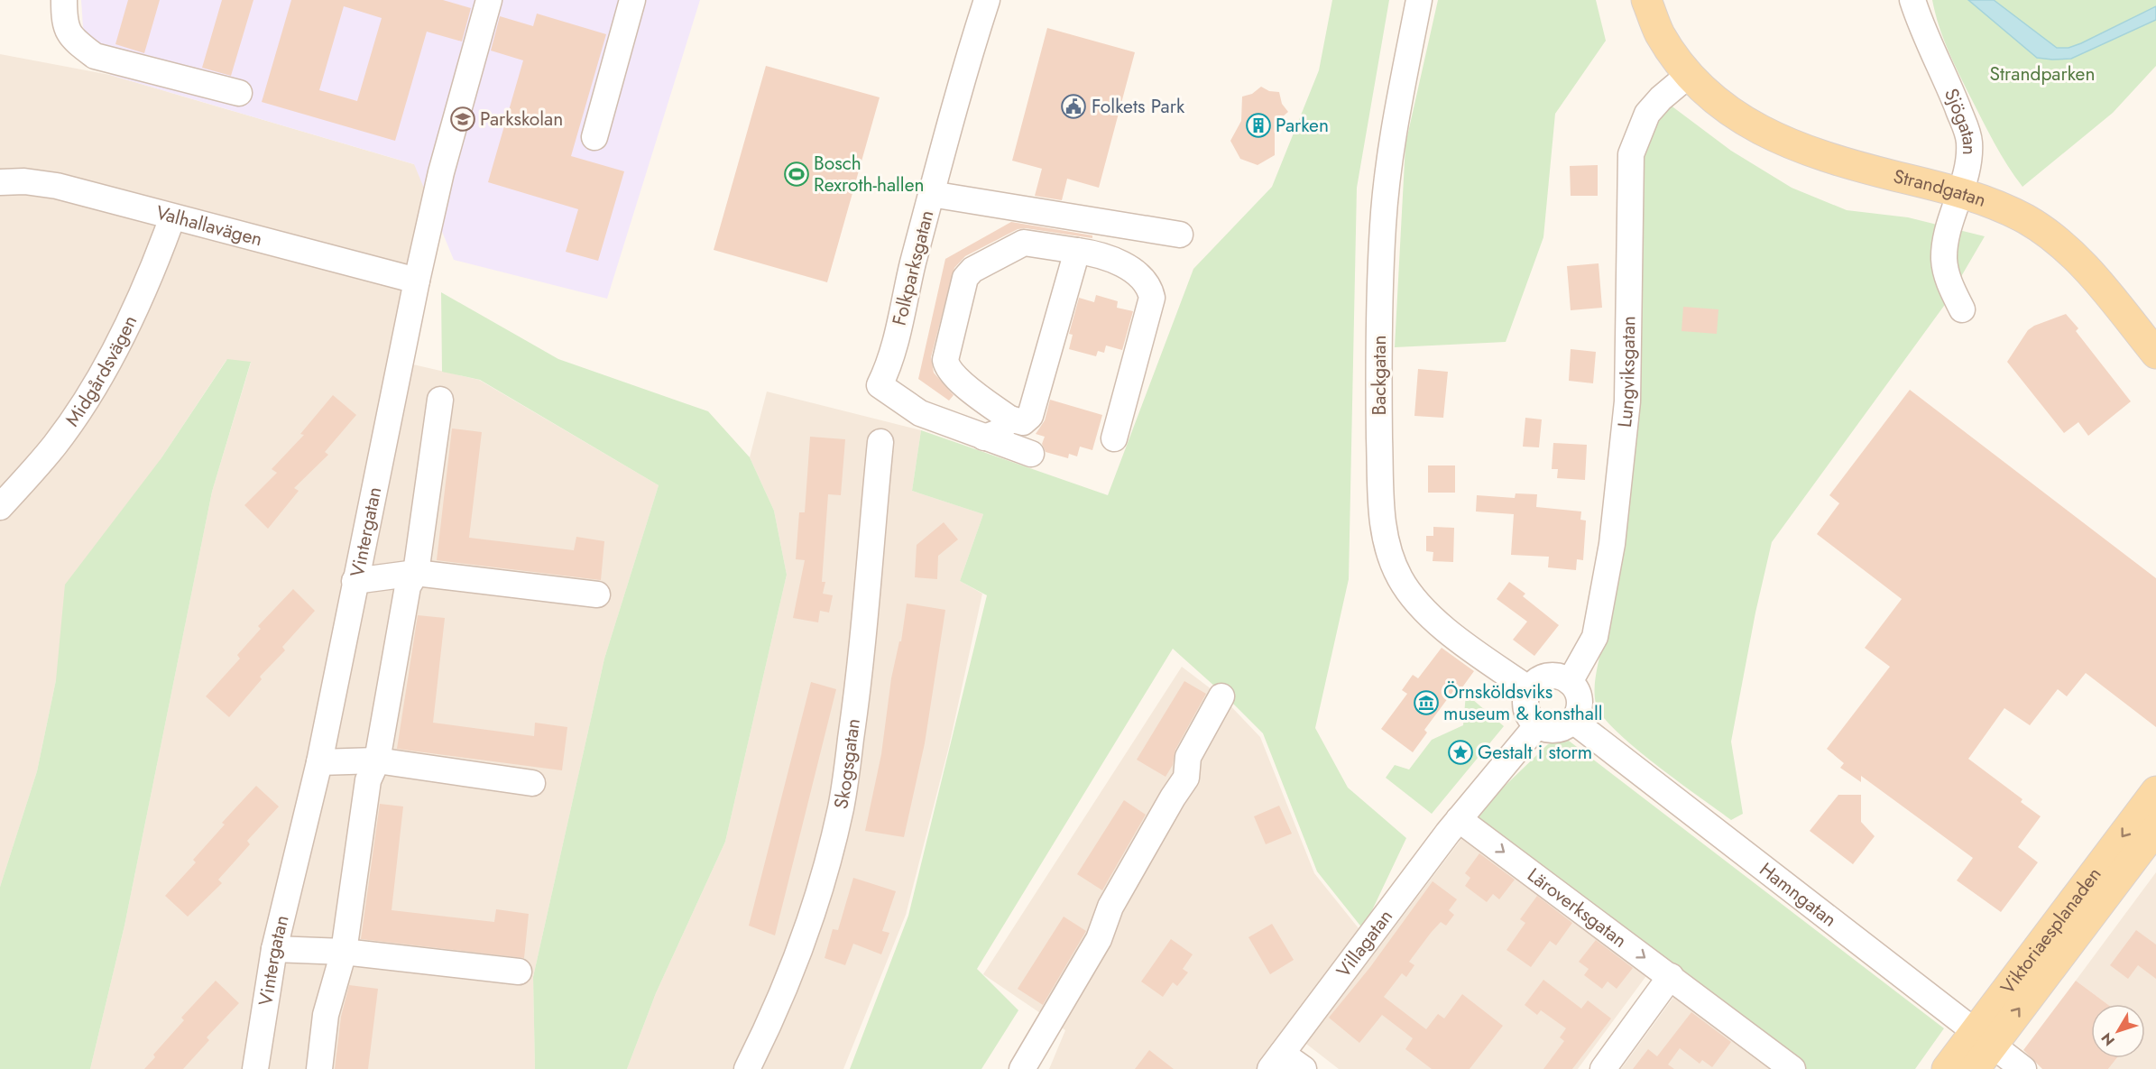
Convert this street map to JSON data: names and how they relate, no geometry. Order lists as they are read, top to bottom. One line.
{"streets":{"main road":["Strandgatan","Viktoriaesplanaden"],"street":["Sjögatan","Valhallavägen","Folkparksgatan","Midgårdsvägen","Lungviksgatan","Backgatan","Vintergatan","Skogsgatan","Hamngatan","Läroverksgatan","Villagatan"]},"crossings":[["Sjögatan","Strandgatan"],["Strandgatan","Lungviksgatan"],["Valhallavägen","Midgårdsvägen"],["Valhallavägen","Vintergatan"],["Lungviksgatan","Backgatan"],["Lungviksgatan","Hamngatan"],["Backgatan","Hamngatan"],["Hamngatan","Viktoriaesplanaden"],["Läroverksgatan","Villagatan"]],"one_way":["Läroverksgatan"],"parks":["Strandparken"],"places":{"public building":["Folkets Park"],"school or university":["Parkskolan"],"building":["Parken"],"sports":["Bosch Rexroth-hallen"],"museum":["Örnsköldsviks museum & konsthall"],"place":["Gestalt i storm"]},"north":"bottom left"}
